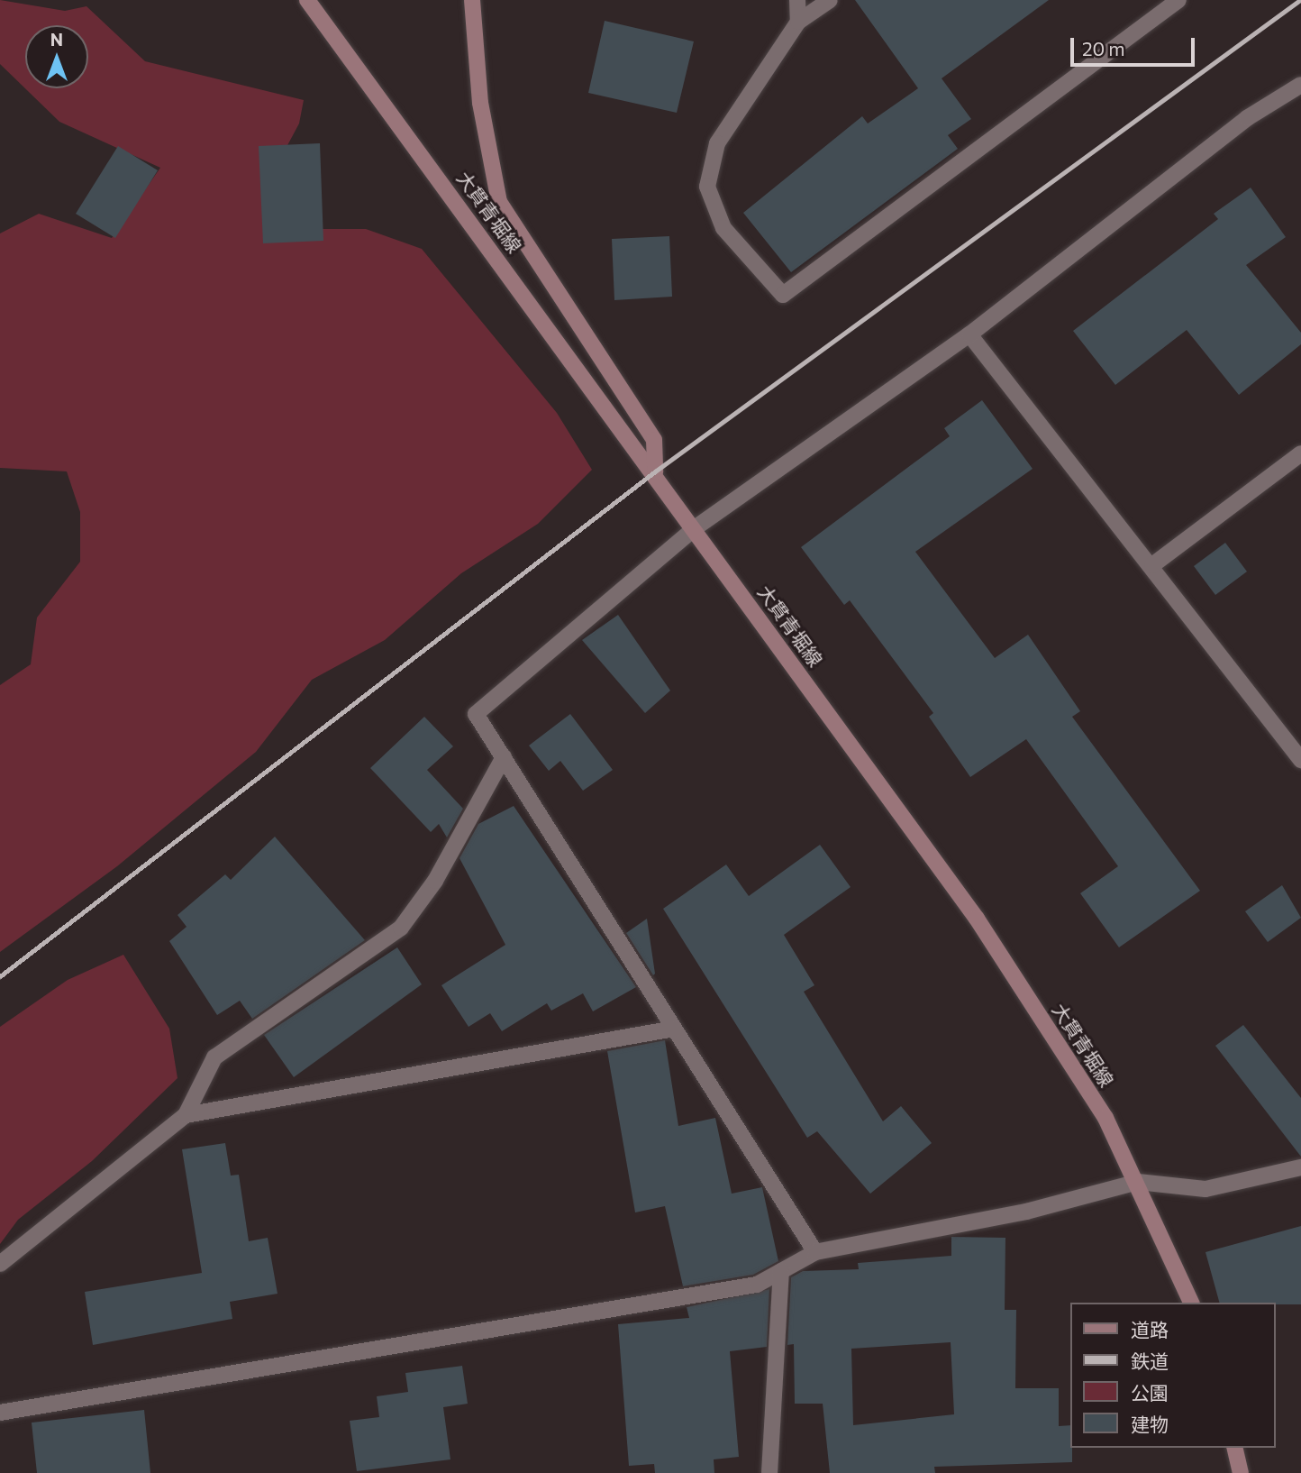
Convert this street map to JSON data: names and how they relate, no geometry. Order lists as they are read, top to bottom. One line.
{"streets":{"main road":["大貫青堀線"]},"legend":["道路","鉄道","公園","建物"],"scale_bar":"20 m","north":"top"}
